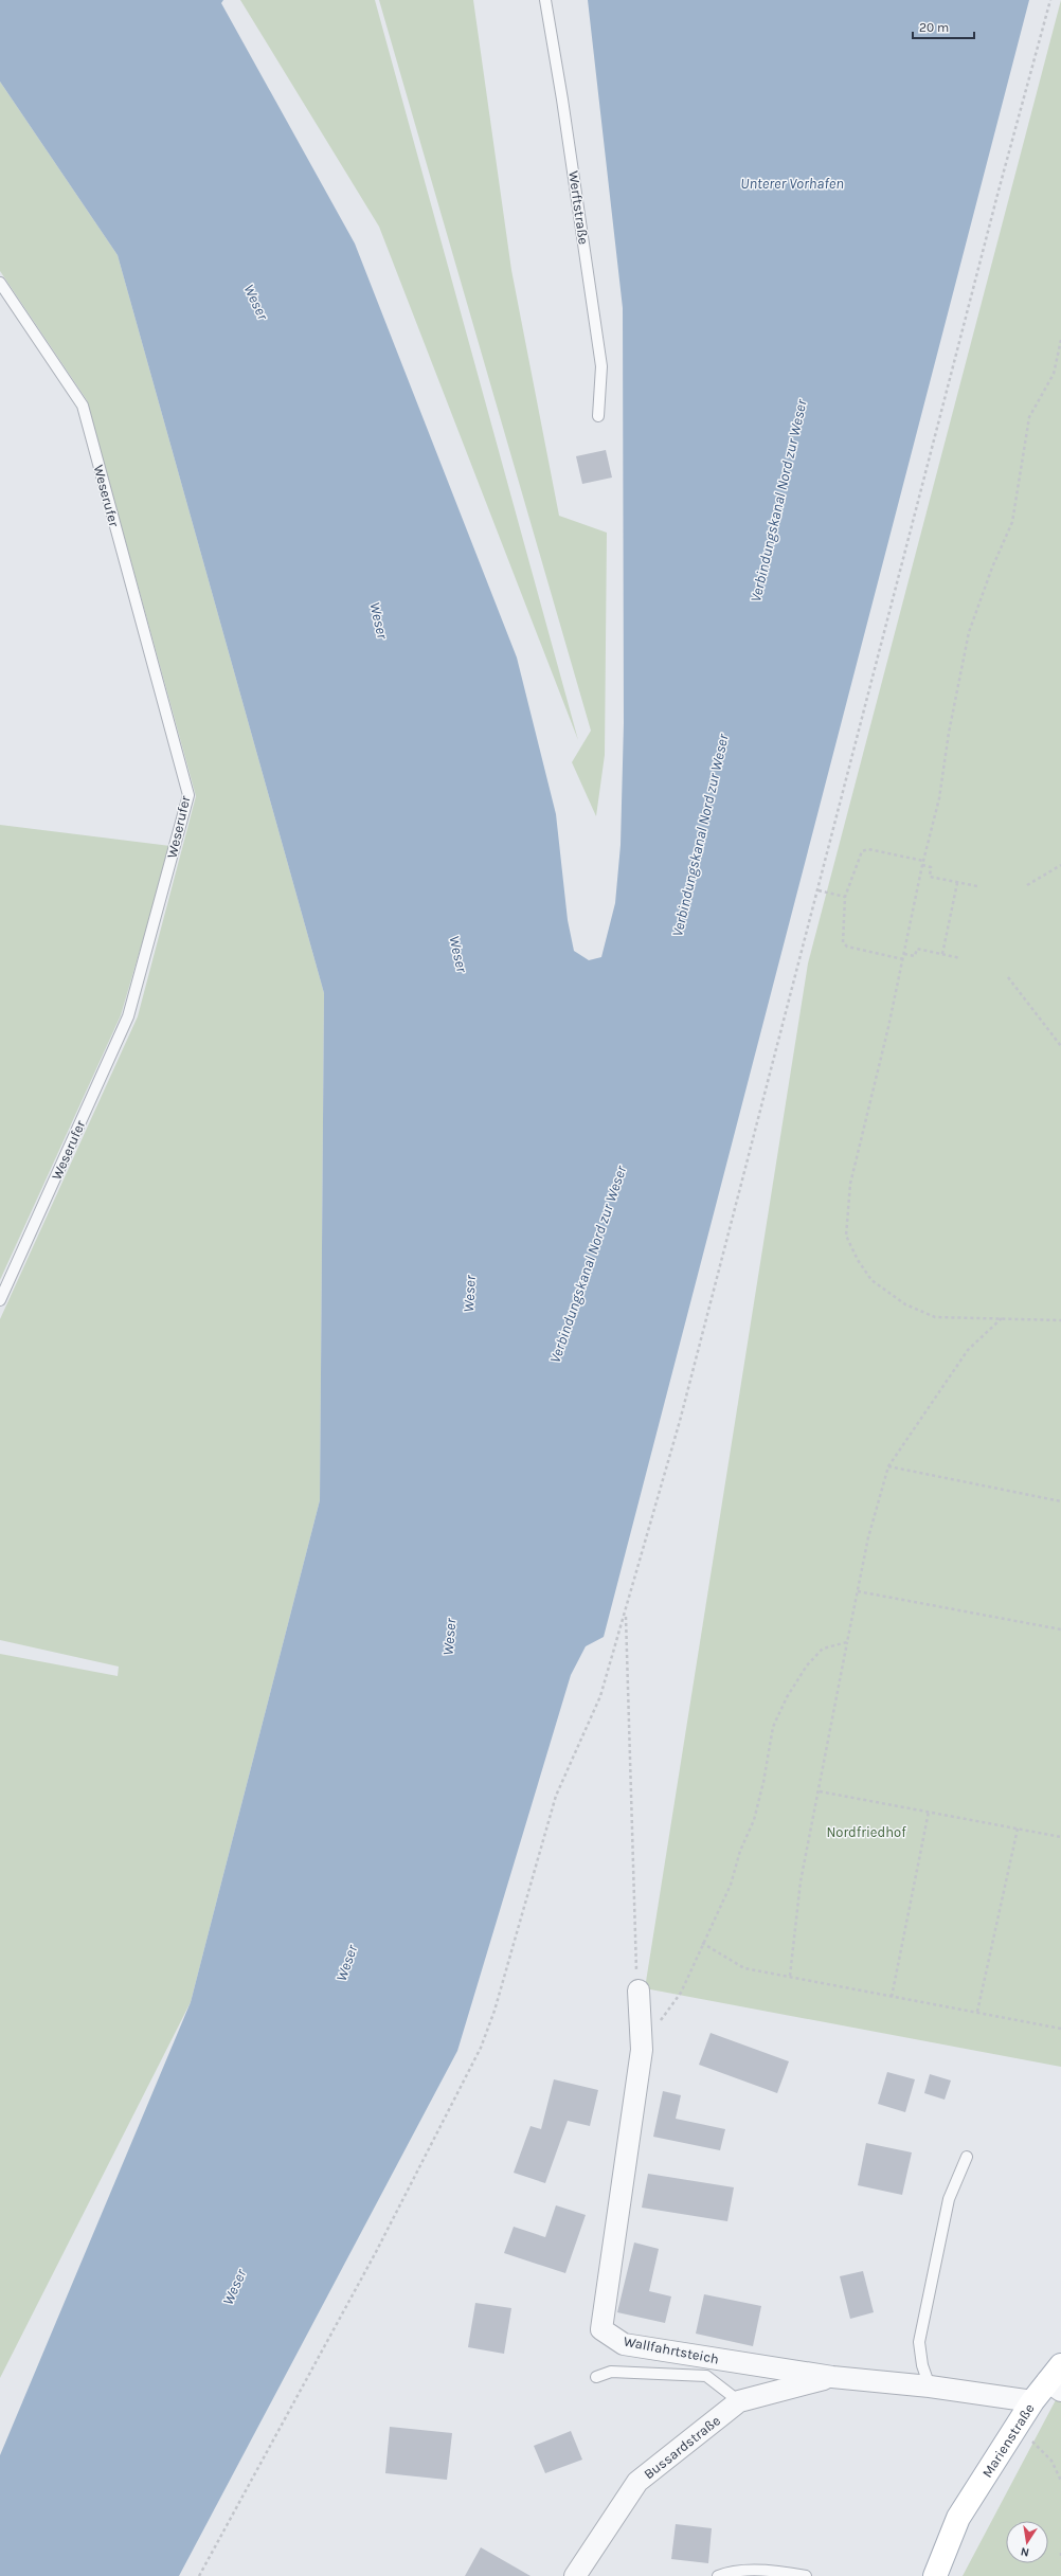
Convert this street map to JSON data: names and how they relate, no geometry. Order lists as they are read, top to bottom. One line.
{"streets":{"main road":["Marienstraße"],"street":["Wallfahrtsteich","Bussardstraße"],"lane":["Werftstraße","Weserufer"]},"crossings":[["Wallfahrtsteich","Marienstraße"],["Wallfahrtsteich","Bussardstraße"]],"water":["Unterer Vorhafen","Weser","Verbindungskanal Nord zur Weser"],"parks":["Nordfriedhof"],"scale_bar":"20 m","north":"bottom"}
